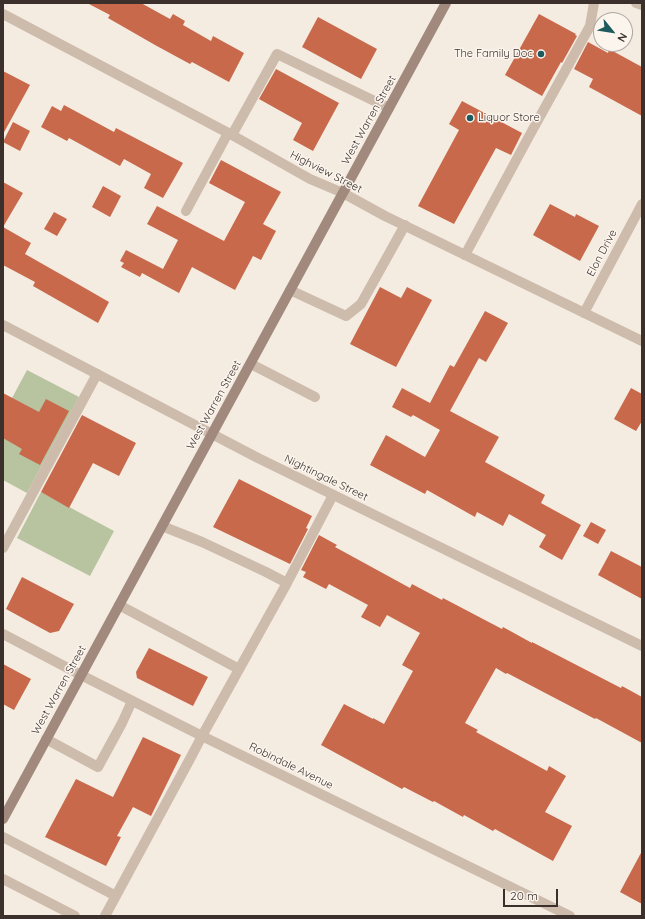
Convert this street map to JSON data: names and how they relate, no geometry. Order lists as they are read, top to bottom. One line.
{"streets":{"main road":["West Warren Street"],"street":["Highview Street","Elon Drive","Nightingale Street","Robindale Avenue"]},"crossings":[["West Warren Street","Highview Street"],["West Warren Street","Nightingale Street"],["West Warren Street","Robindale Avenue"],["Highview Street","Elon Drive"]],"places":["The Family Doc","Liquor Store"],"scale_bar":"20 m","north":"bottom right"}
